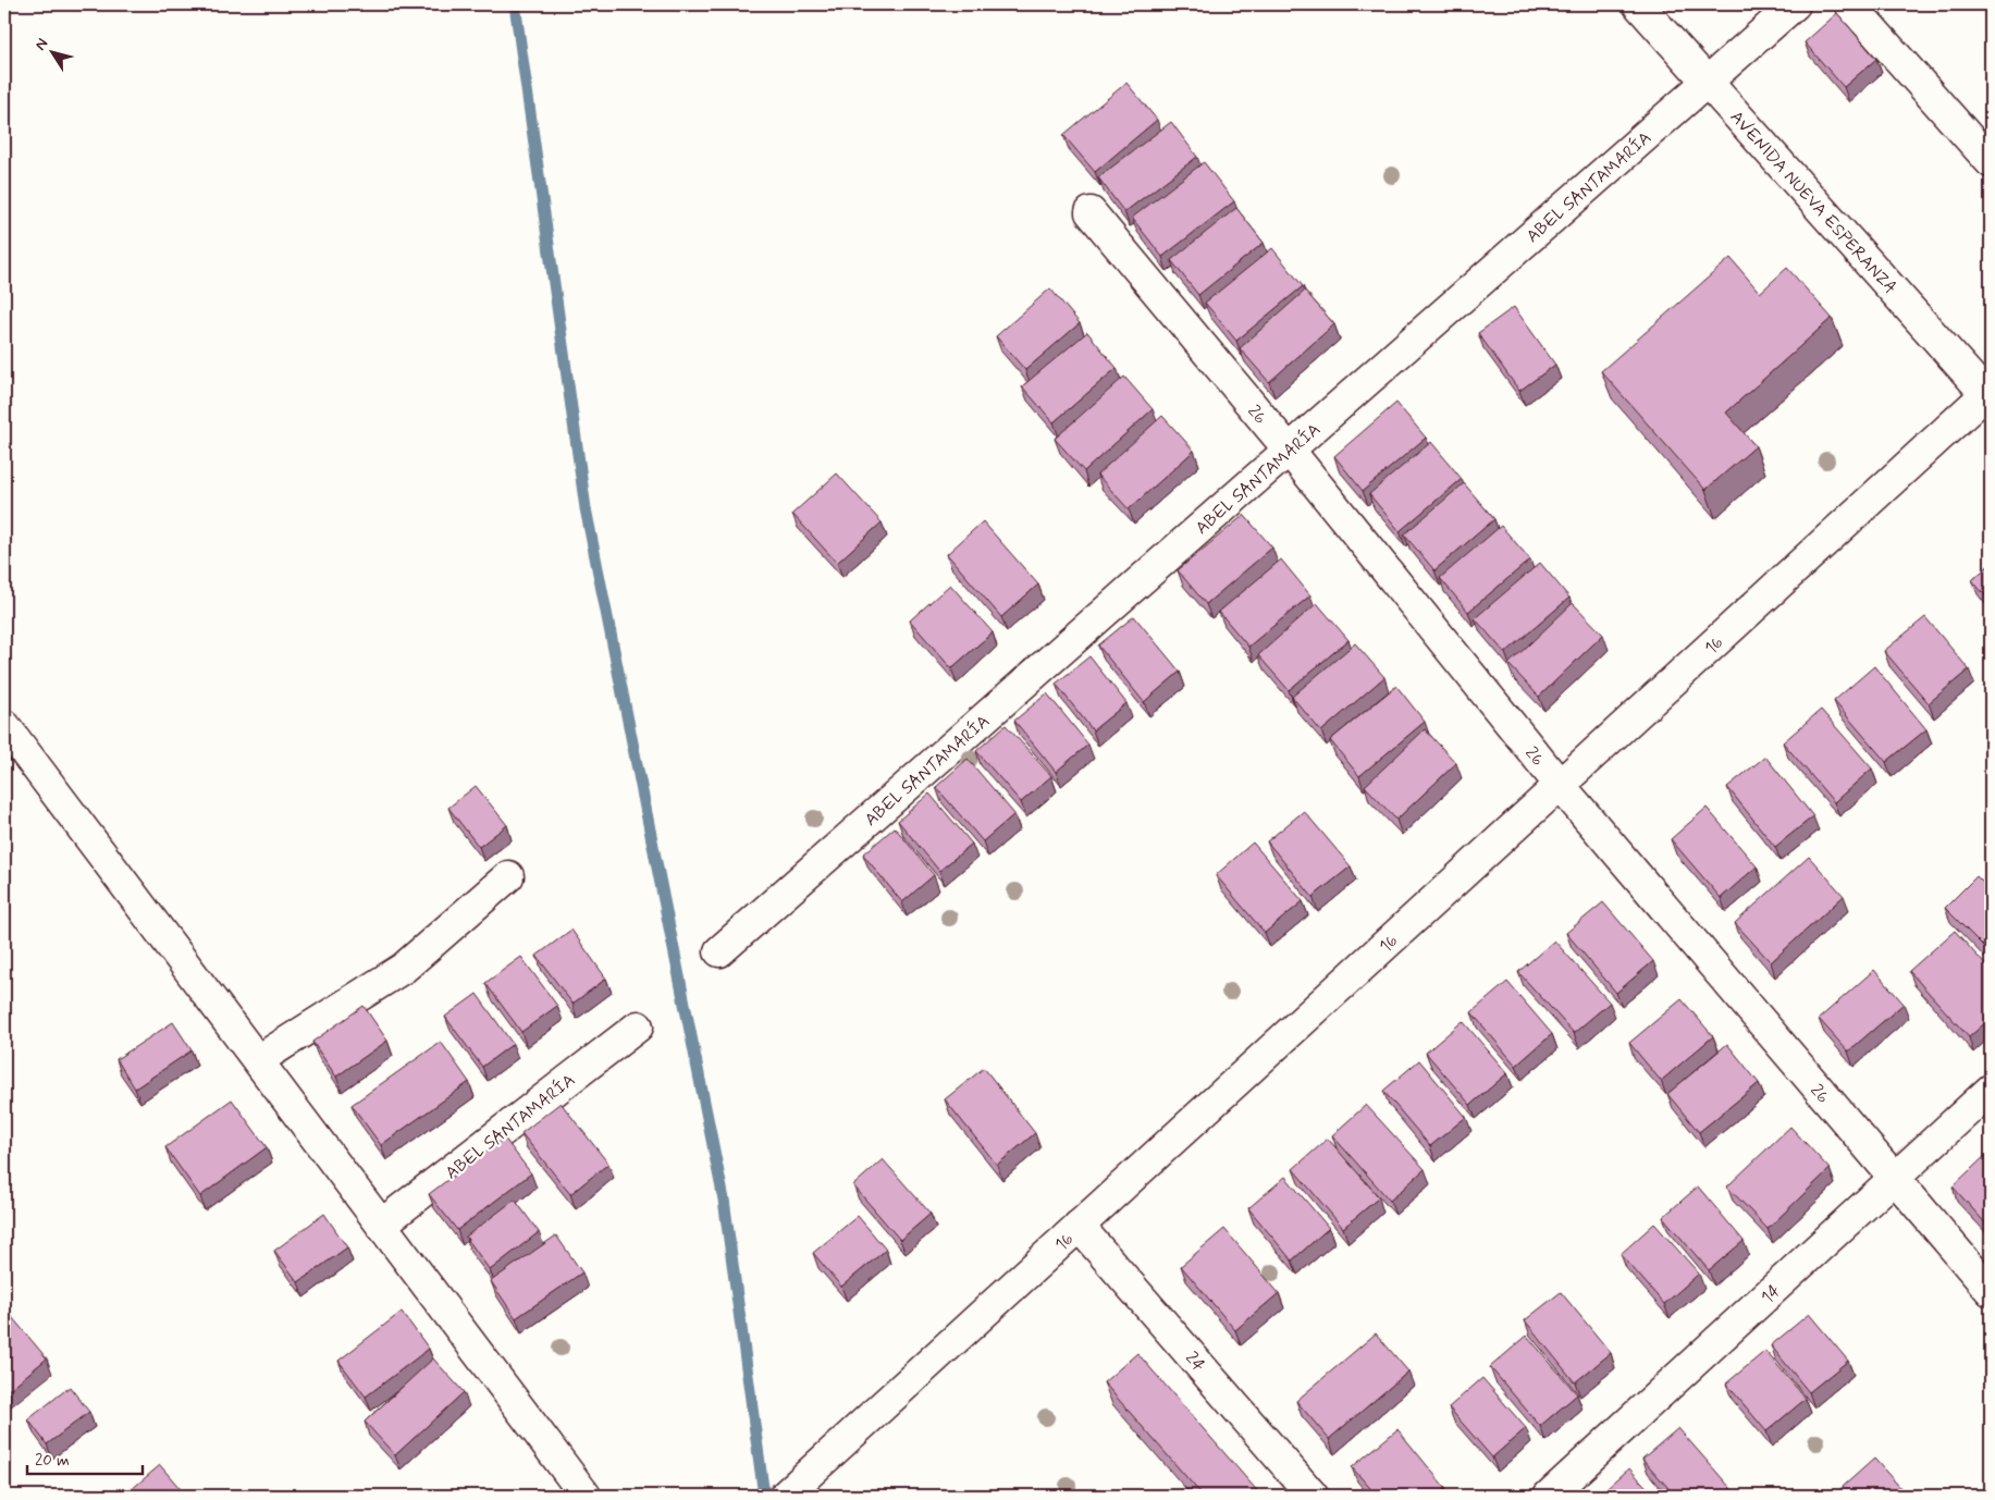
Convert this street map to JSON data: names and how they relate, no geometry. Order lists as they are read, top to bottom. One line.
{"streets":{"street":["ABEL SANTAMARÍA","AVENIDA NUEVA ESPERANZA","26","16","14","24"]},"crossings":[["ABEL SANTAMARÍA","AVENIDA NUEVA ESPERANZA"],["ABEL SANTAMARÍA","26"],["AVENIDA NUEVA ESPERANZA","16"],["26","16"],["26","14"],["16","24"]],"scale_bar":"20 m","north":"top left"}
